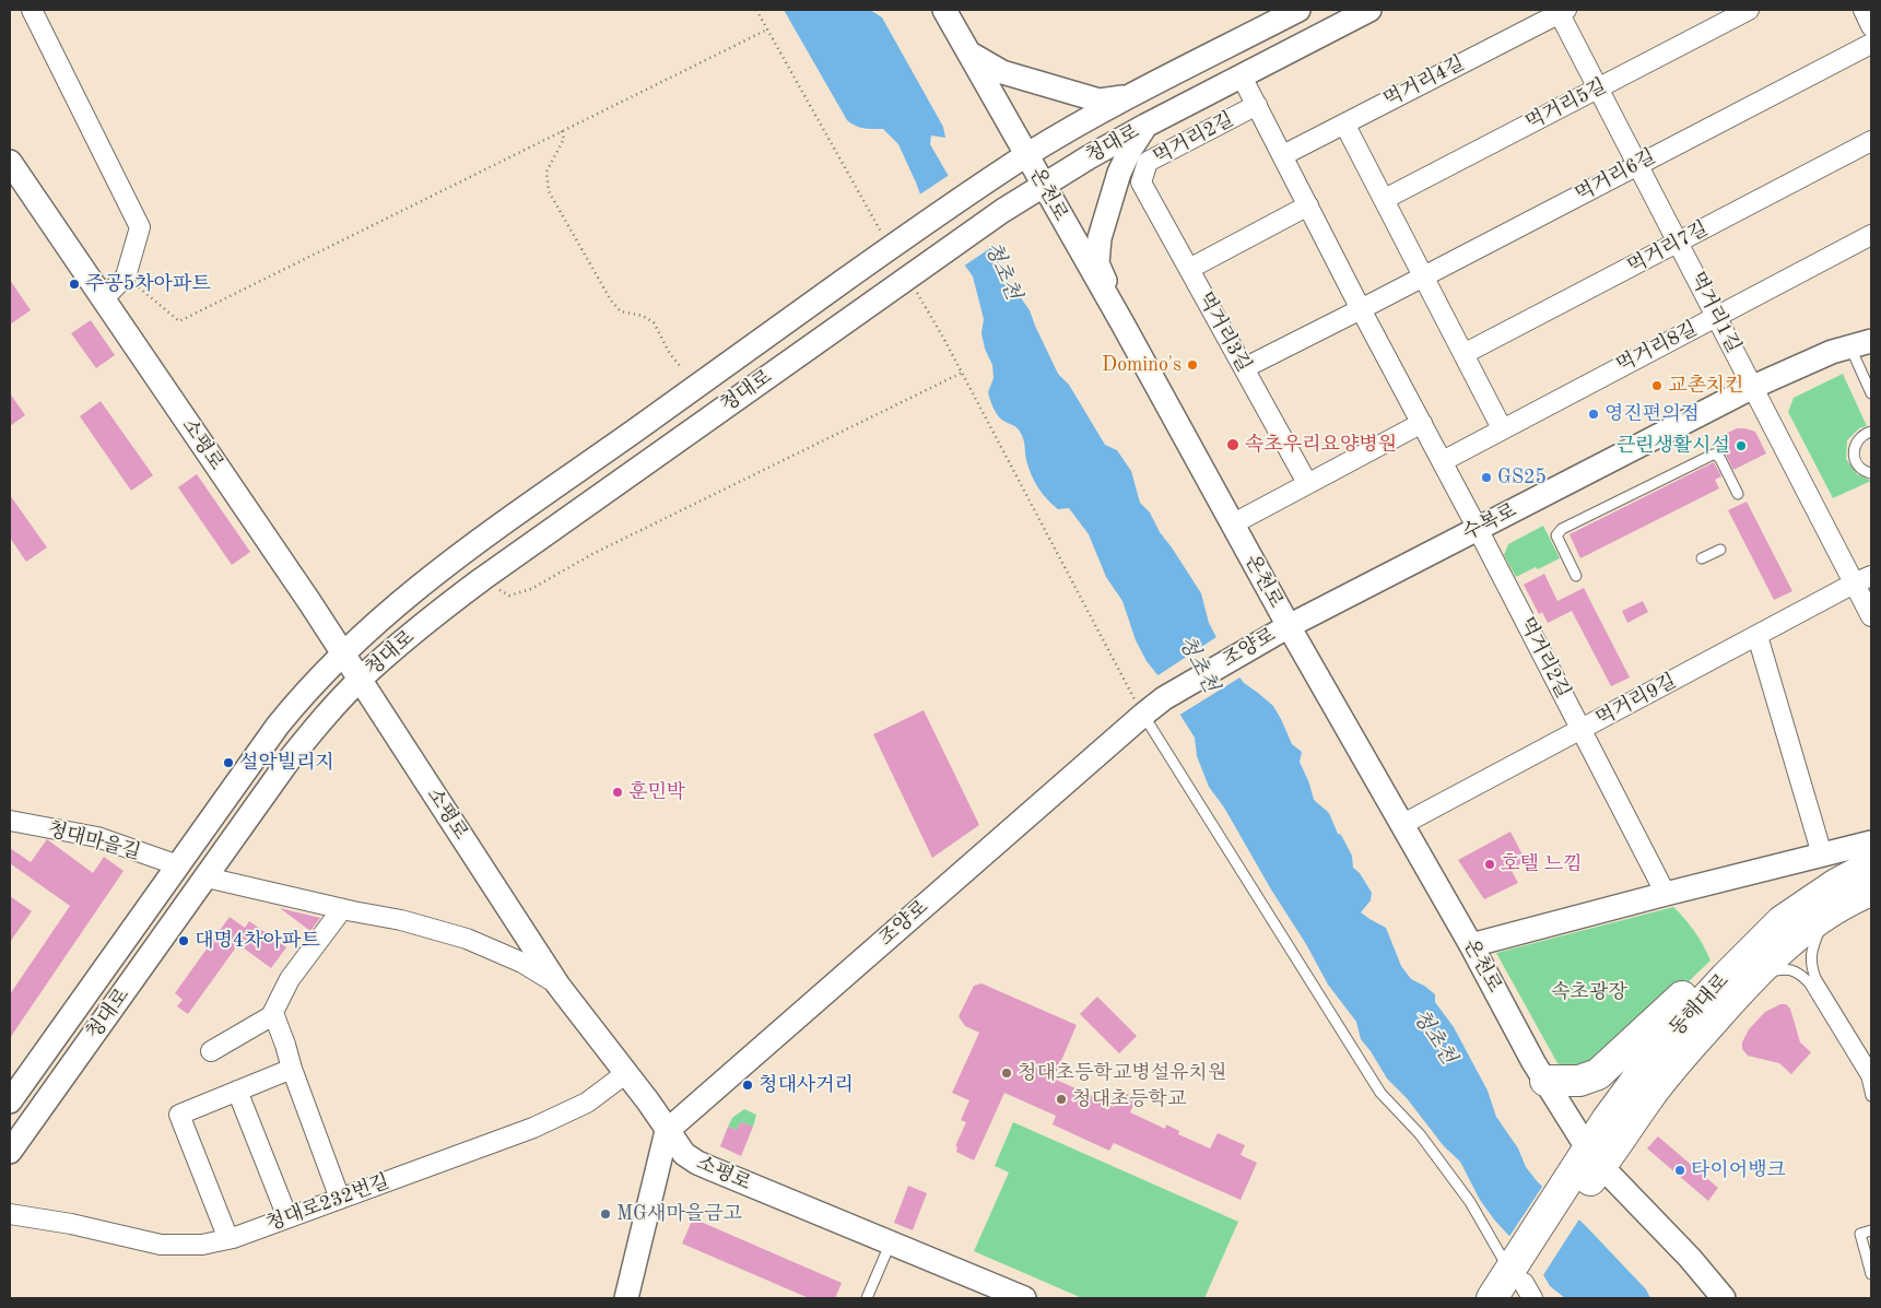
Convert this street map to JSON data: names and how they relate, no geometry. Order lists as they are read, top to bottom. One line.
{"streets":{"main road":["동해대로"],"street":["먹거리4길","먹거리5길","먹거리2길","청대로","먹거리6길","온천로","먹거리7길","먹거리1길","먹거리3길","먹거리8길","소평로","수복로","조양로","먹거리9길","청대마을길","청대로232번길"]},"crossings":[["먹거리4길","먹거리2길"],["먹거리4길","먹거리1길"],["먹거리5길","먹거리1길"],["먹거리2길","청대로"],["먹거리2길","먹거리6길"],["먹거리2길","먹거리3길"],["먹거리2길","먹거리8길"],["먹거리2길","수복로"],["먹거리2길","먹거리9길"],["청대로","온천로"],["청대로","소평로"],["청대로","청대마을길"],["먹거리6길","먹거리1길"],["온천로","수복로"],["온천로","조양로"],["온천로","먹거리9길"],["온천로","동해대로"],["먹거리7길","먹거리1길"],["먹거리1길","먹거리8길"],["먹거리1길","수복로"],["먹거리1길","먹거리9길"],["소평로","조양로"],["소평로","청대로232번길"],["수복로","조양로"]],"water":["청초천"],"parks":["속초광장"],"places":["주공5차아파트","Domino's","교촌치킨","영진편의점","속초우리요양병원","근린생활시설","GS25","설악빌리지","훈민박","호텔 느낌","대명4차아파트","청대초등학교병설유치원","청대사거리","청대초등학교","타이어뱅크","MG새마을금고"]}
